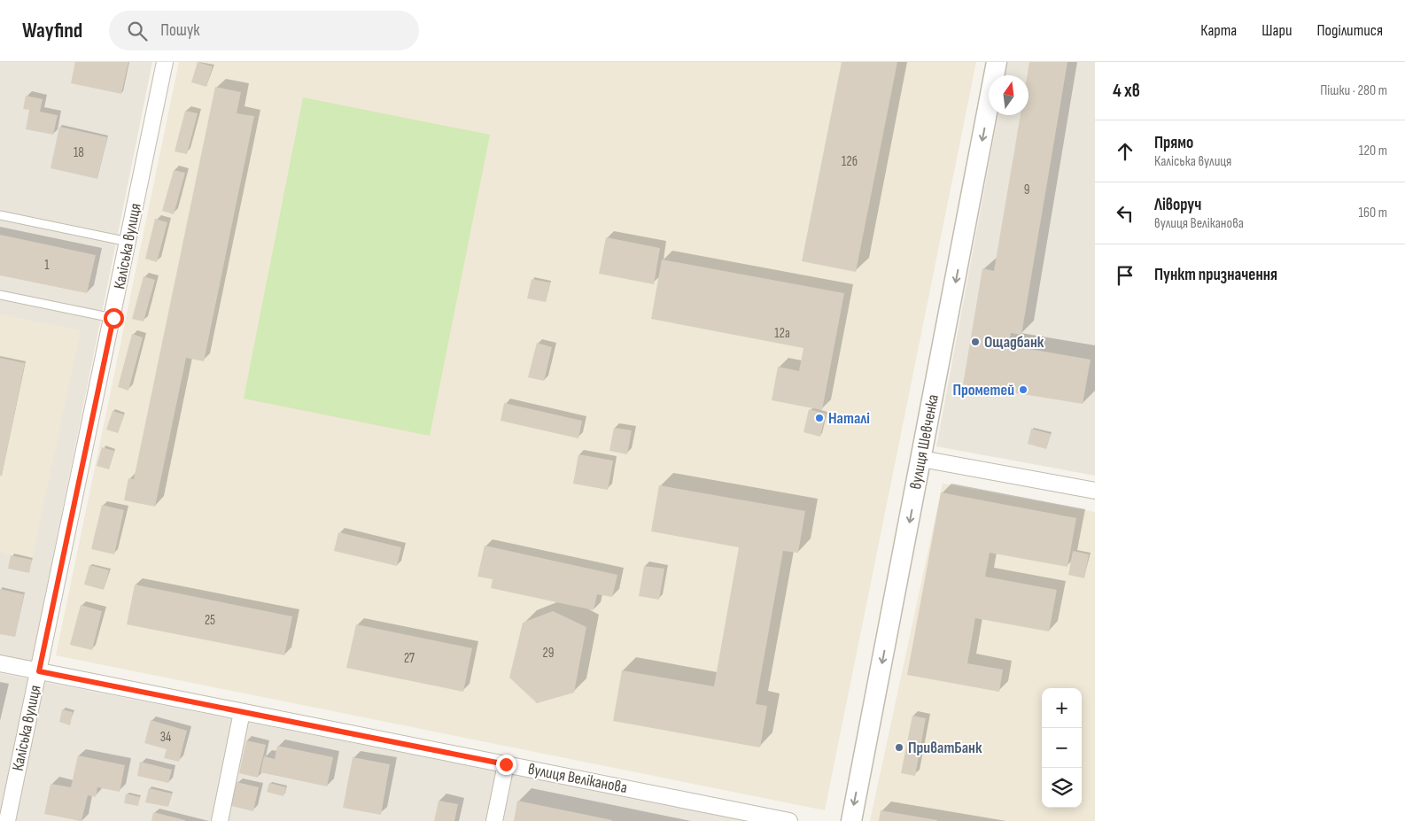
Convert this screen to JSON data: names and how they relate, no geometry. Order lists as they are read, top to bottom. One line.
{"streets":{"street":["Каліська вулиця","вулиця Шевченка","вулиця Веліканова"]},"crossings":[["Каліська вулиця","вулиця Веліканова"]],"one_way":["вулиця Шевченка"],"places":["Ощадбанк","Прометей","Наталі","ПриватБанк"],"house_numbers":["18","12б","9","1","12а","25","29","27","34"],"north":"top","page":{"header":"Wayfind","search":"Пошук","nav":["Карта","Шари","Поділитися"],"heading":["4 хв","Пішки · 280 m"],"list":[["Прямо","Каліська вулиця","120 m"],["Ліворуч","вулиця Веліканова","160 m"],"Пункт призначення"],"map_buttons":["+","−"]}}
